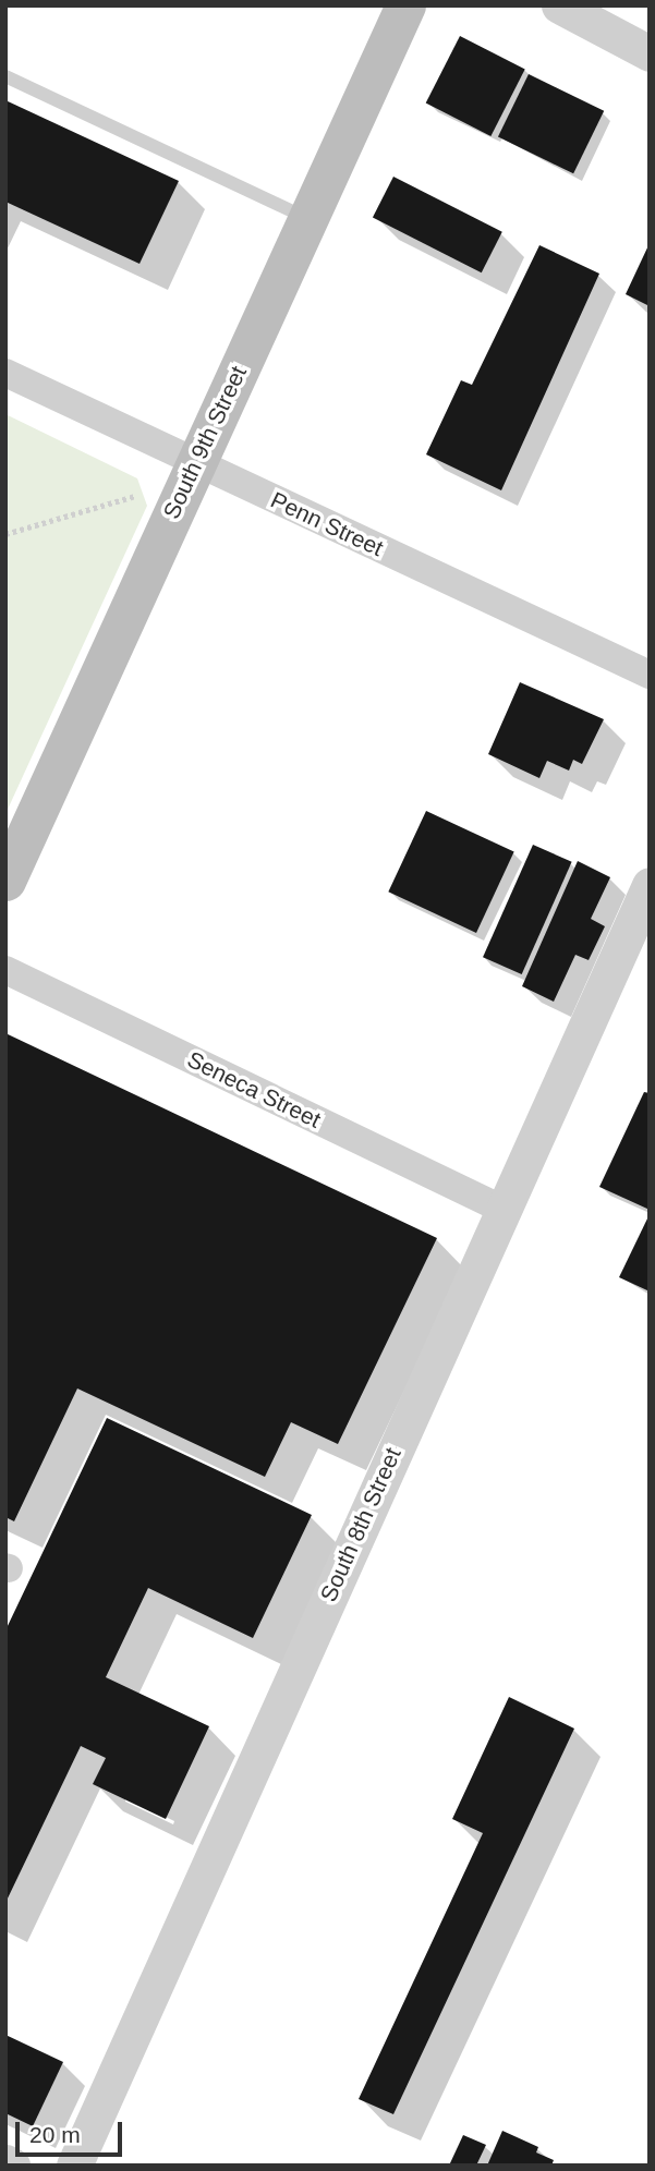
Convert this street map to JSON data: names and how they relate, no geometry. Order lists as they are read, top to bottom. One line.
{"streets":{"main road":["South 9th Street"],"street":["Penn Street","Seneca Street","South 8th Street"]},"crossings":[["South 9th Street","Penn Street"],["Seneca Street","South 8th Street"]],"scale_bar":"20 m"}
